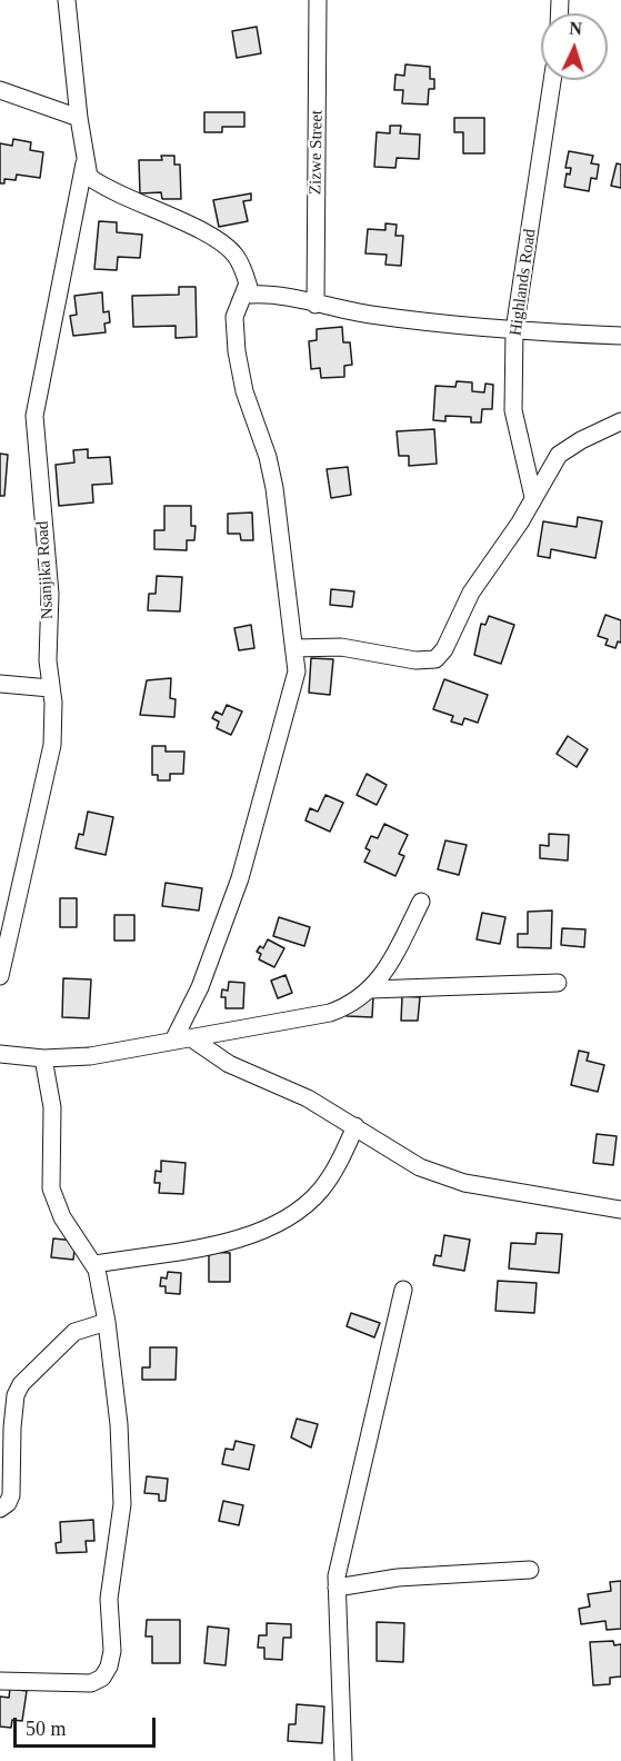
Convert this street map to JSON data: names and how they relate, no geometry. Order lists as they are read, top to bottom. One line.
{"streets":{"street":["Zizwe Street","Highlands Road","Nsanjika Road"]},"scale_bar":"50 m","north":"top"}
